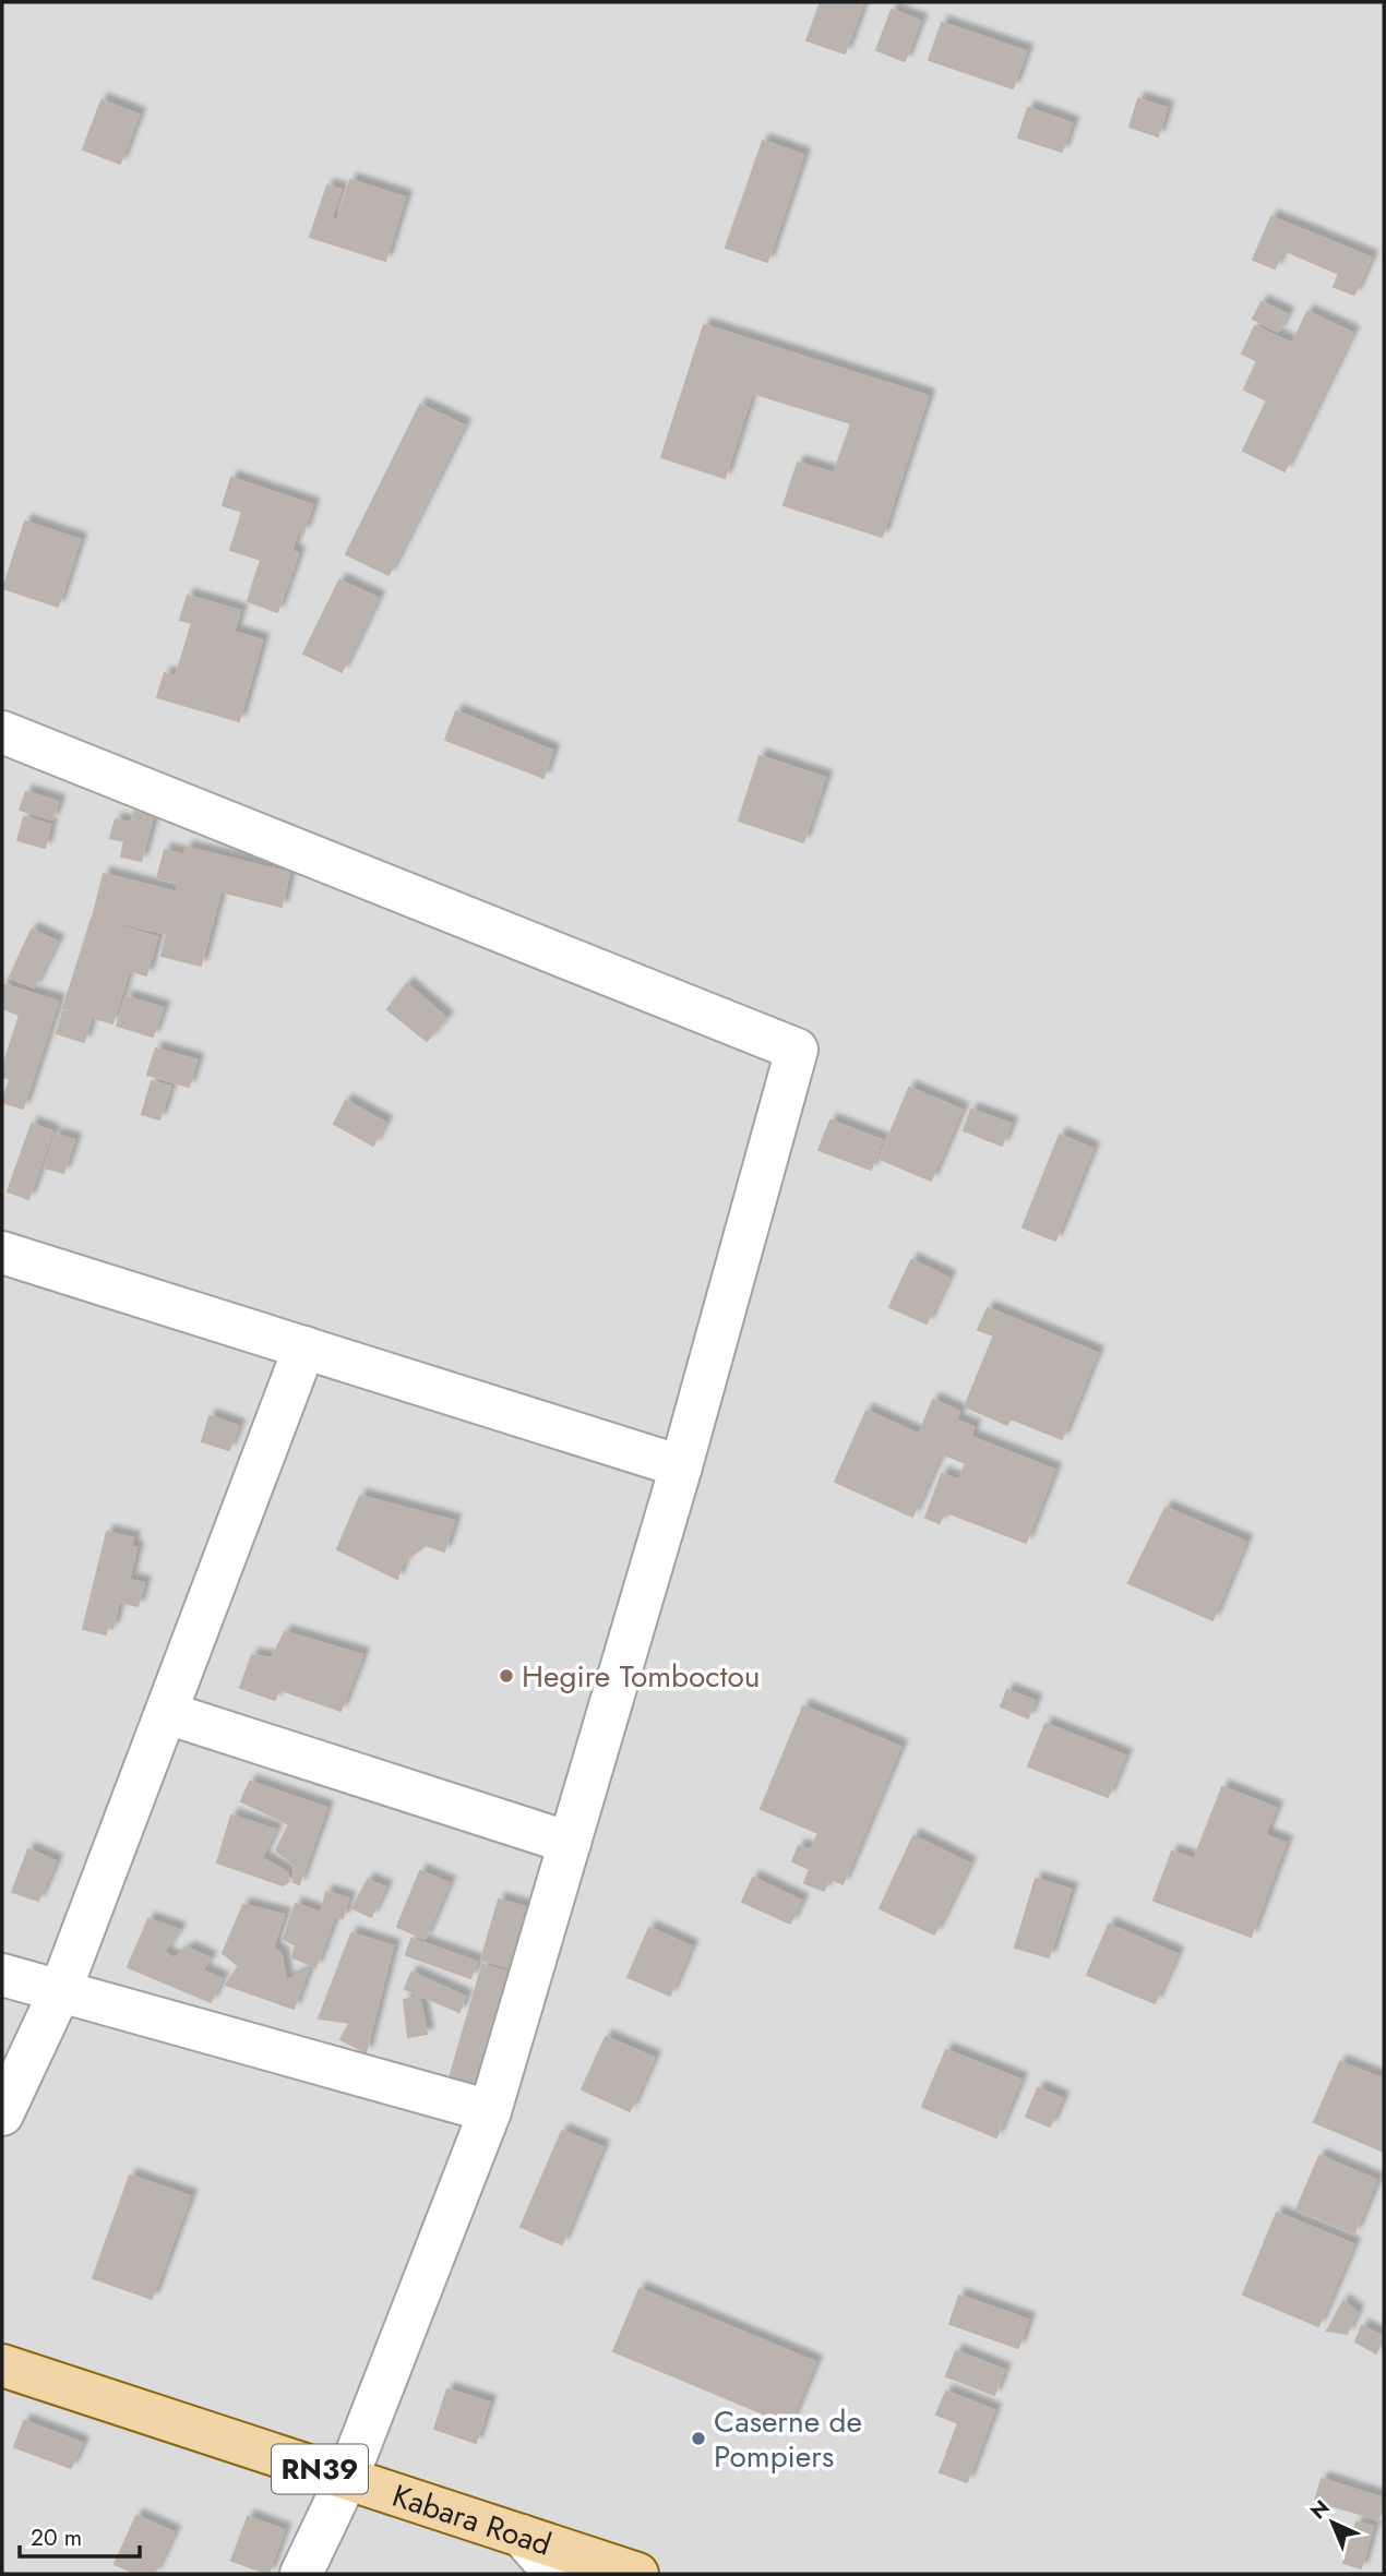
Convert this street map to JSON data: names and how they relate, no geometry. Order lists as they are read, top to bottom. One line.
{"streets":{"main road":["RN39","Kabara Road"]},"places":["Hegire Tomboctou","Caserne de Pompiers"],"scale_bar":"20 m","north":"top left"}
